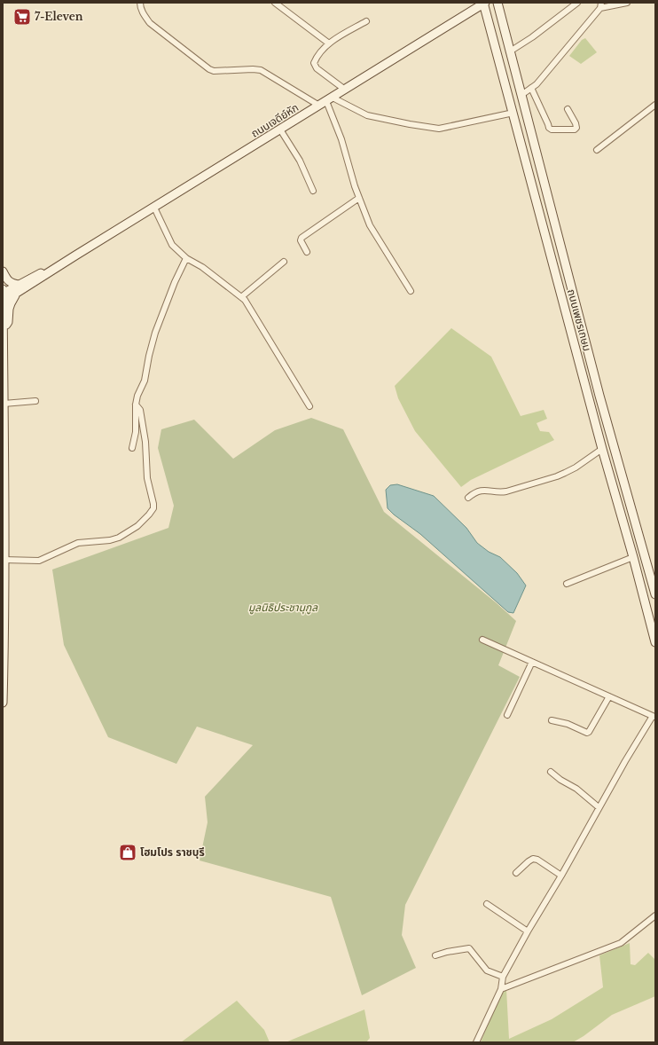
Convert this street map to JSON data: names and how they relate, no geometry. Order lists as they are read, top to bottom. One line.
{"streets":{"main road":["ถนนเจดีย์หัก","ถนนเพชรเกษม"]},"crossings":[["ถนนเจดีย์หัก","ถนนเพชรเกษม"]],"parks":["มูลนิธิประชานุกูล"],"places":{"supermarket":["7-Eleven"],"shop":["โฮมโปร ราชบุรี"]}}
